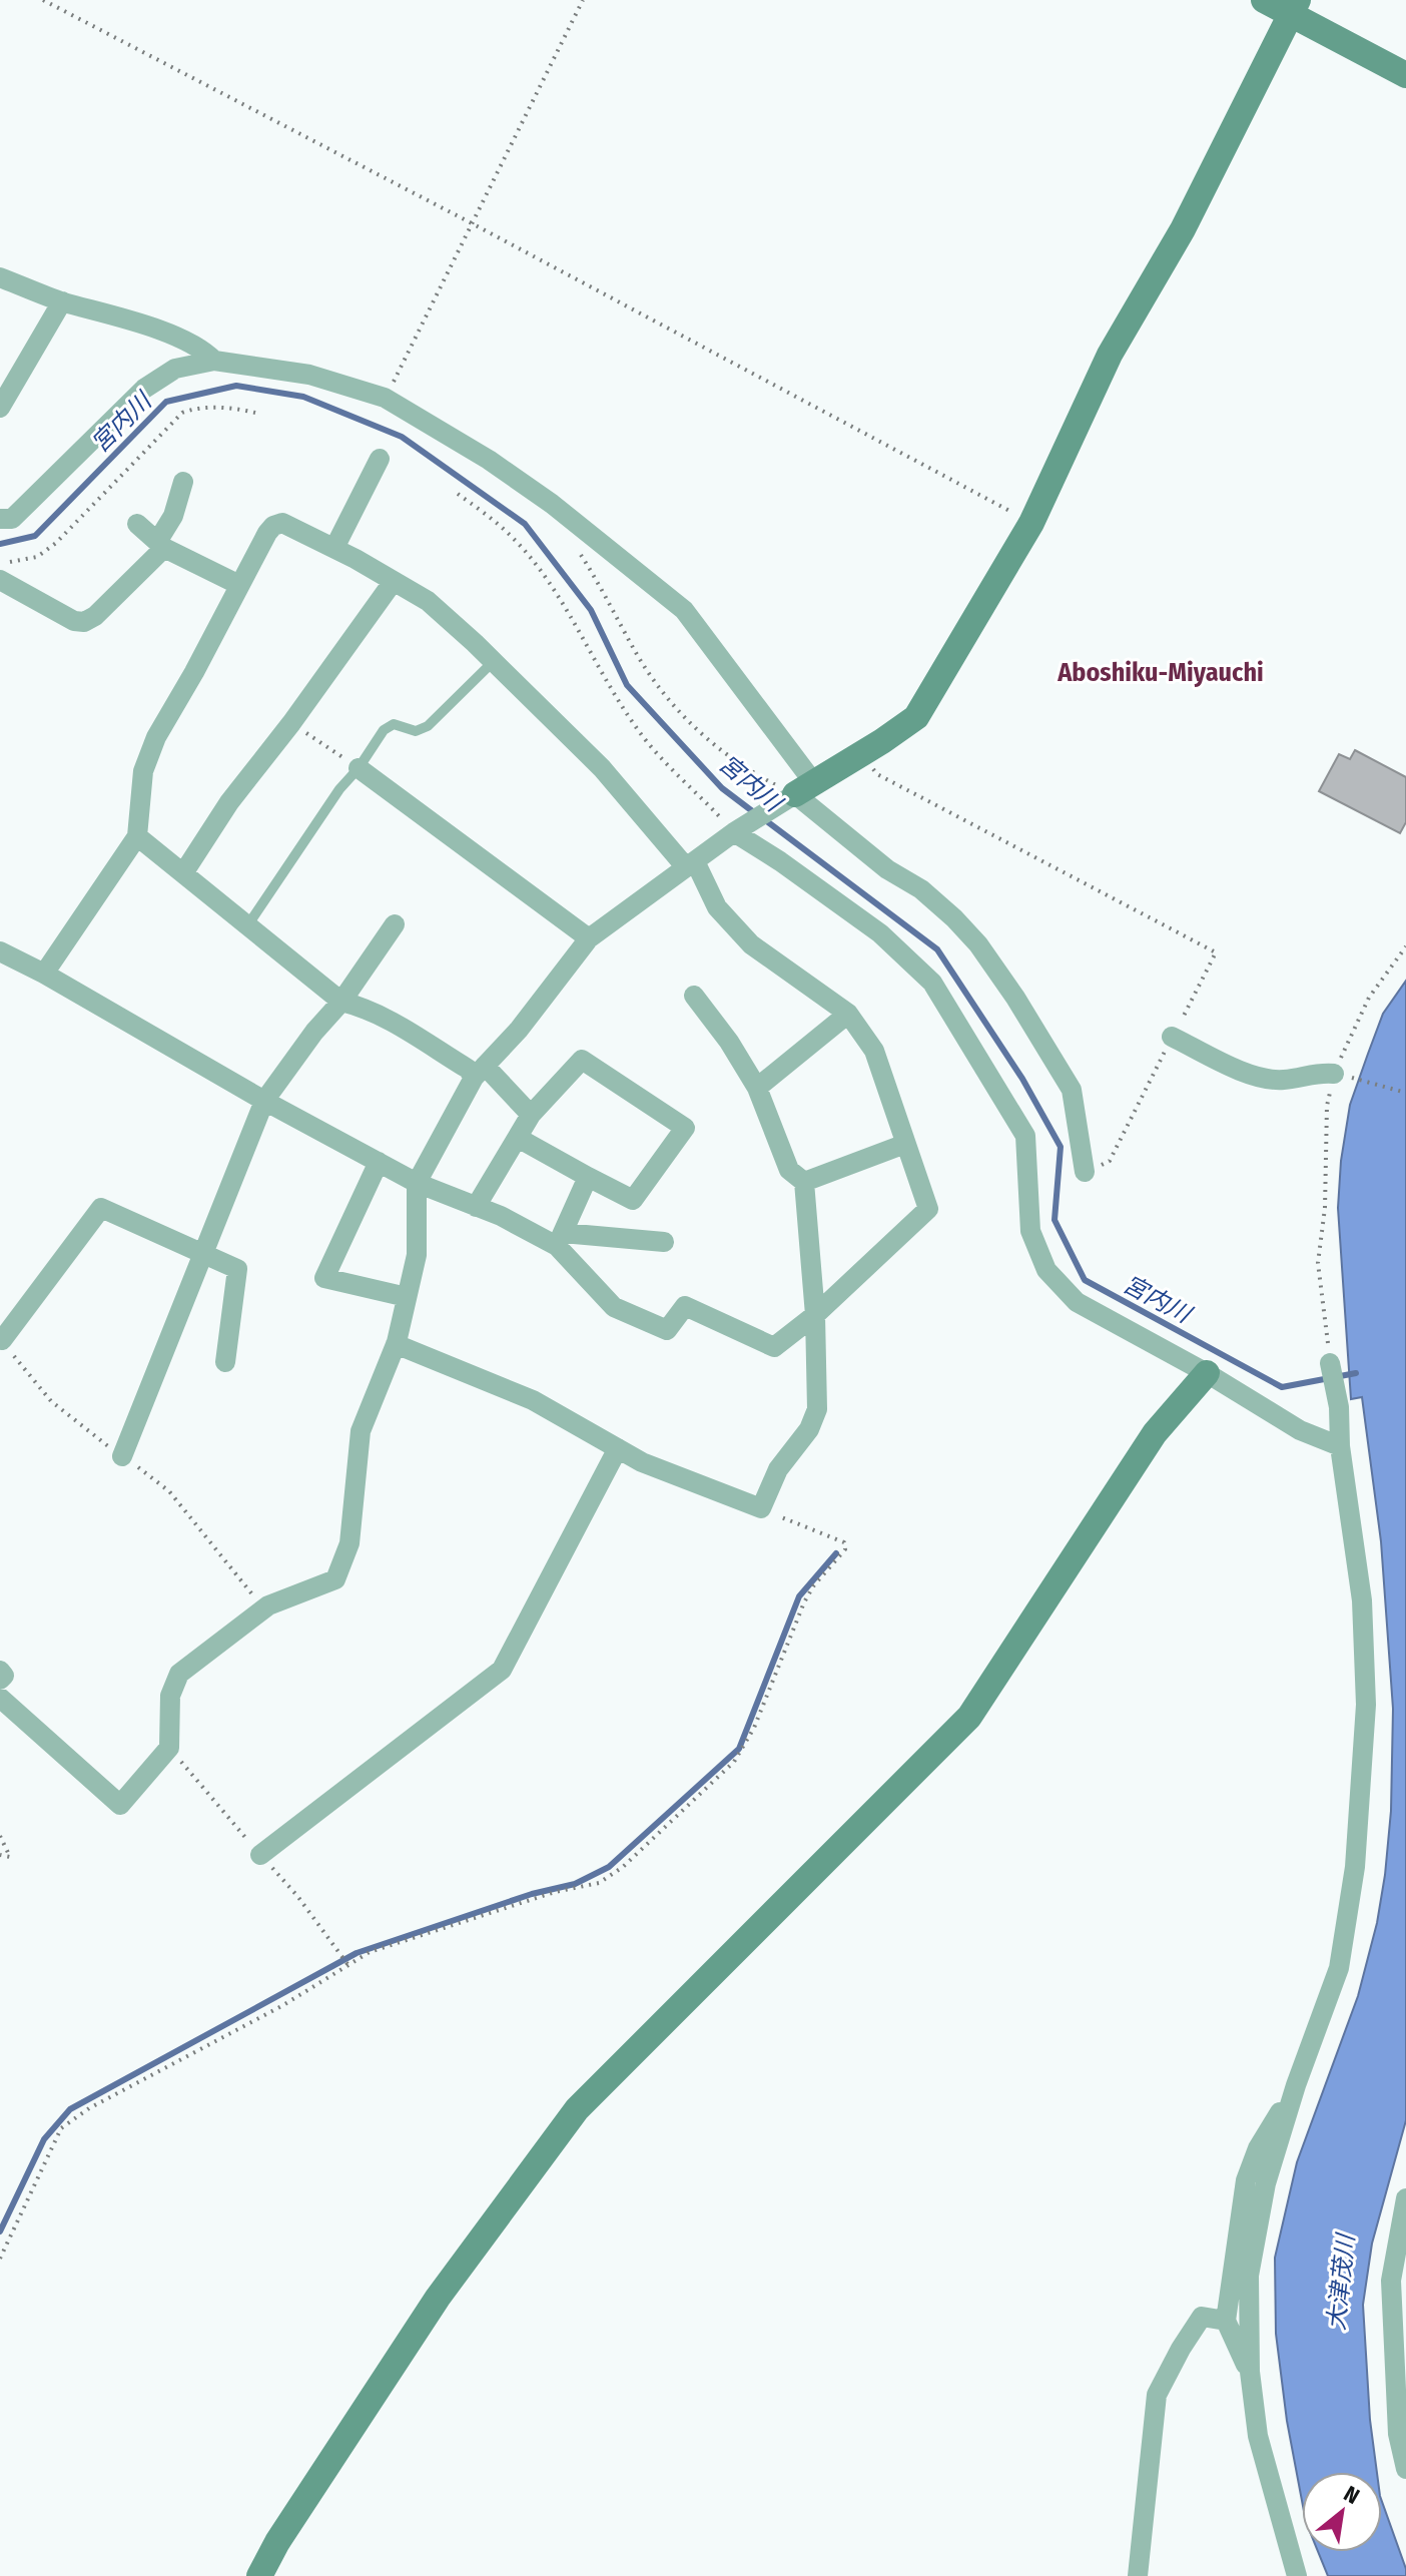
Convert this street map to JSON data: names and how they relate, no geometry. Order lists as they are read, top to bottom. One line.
{"districts":["Aboshiku-Miyauchi"],"water":["宮内川","大津茂川"],"north":"top right"}
